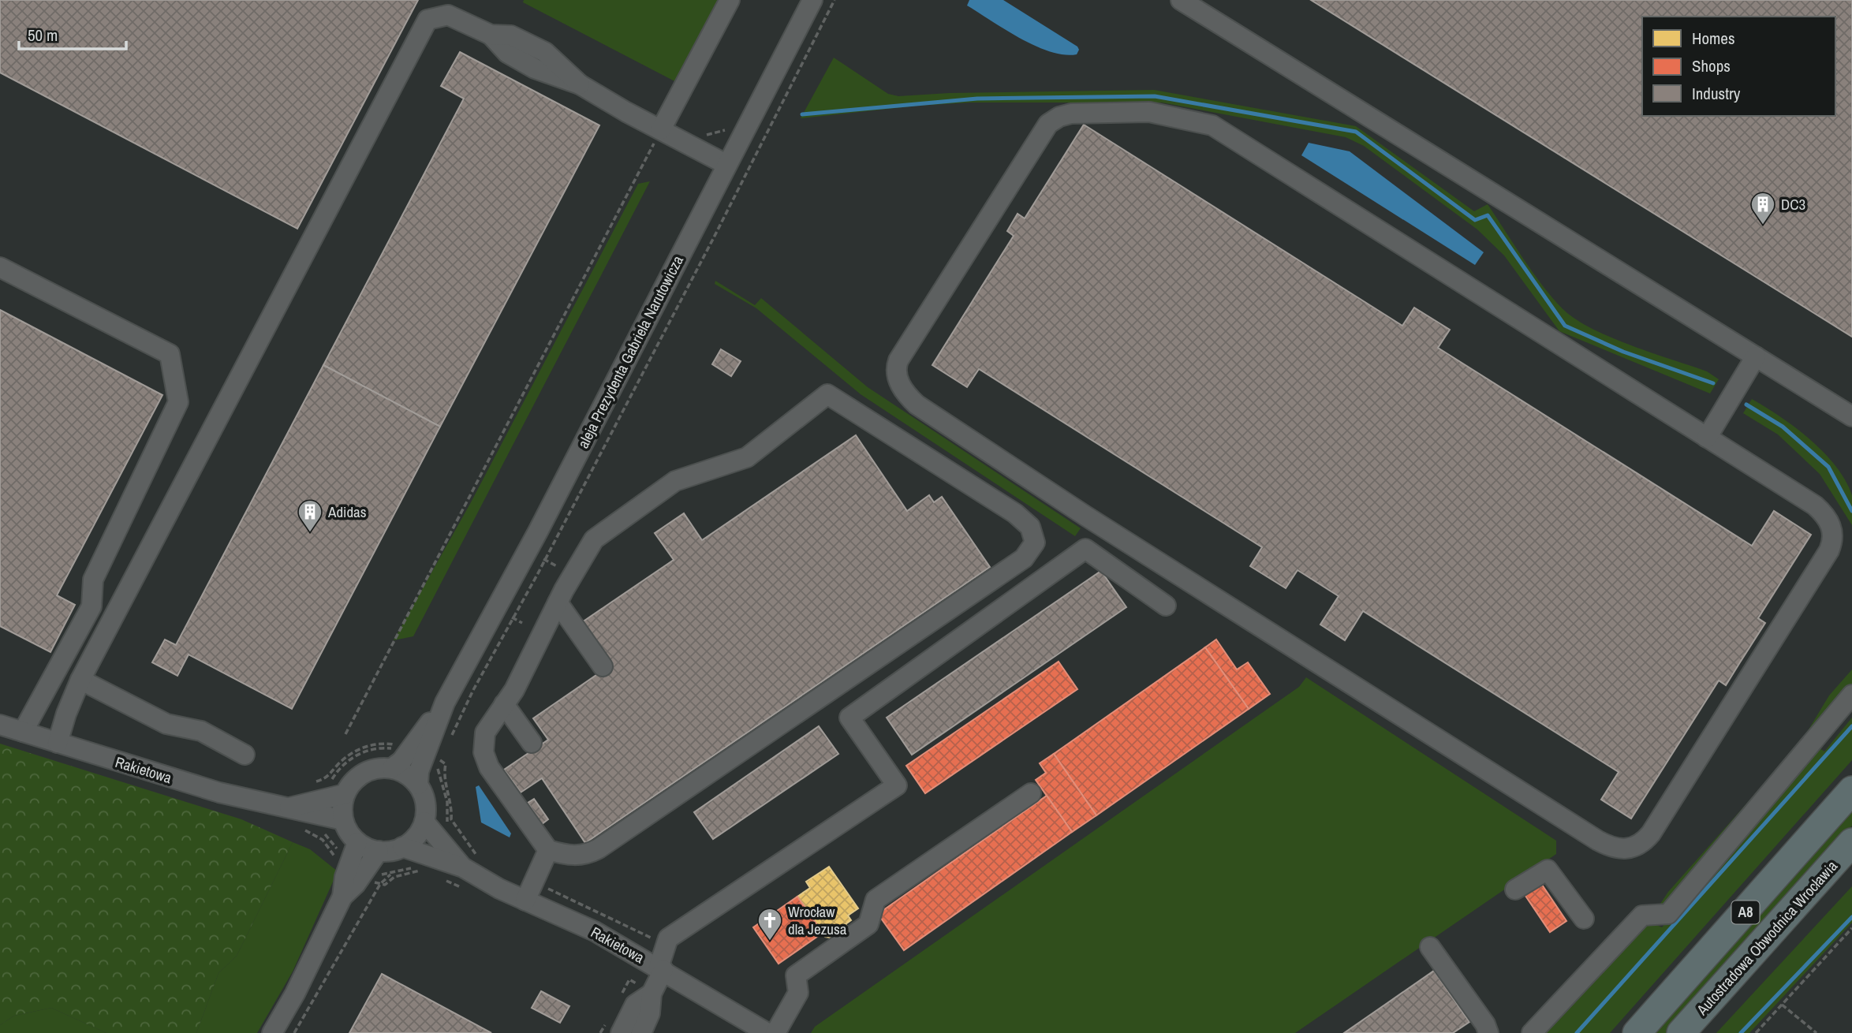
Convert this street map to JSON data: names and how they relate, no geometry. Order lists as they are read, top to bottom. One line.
{"streets":{"highway":["A8","Autostradowa Obwodnica Wrocławia"],"street":["aleja Prezydenta Gabriela Narutowicza","Rakietowa"]},"crossings":[["aleja Prezydenta Gabriela Narutowicza","Rakietowa"]],"places":{"building":["DC3","Adidas"],"church":["Wrocław dla Jezusa"]},"legend":["Homes","Shops","Industry"],"scale_bar":"50 m"}
